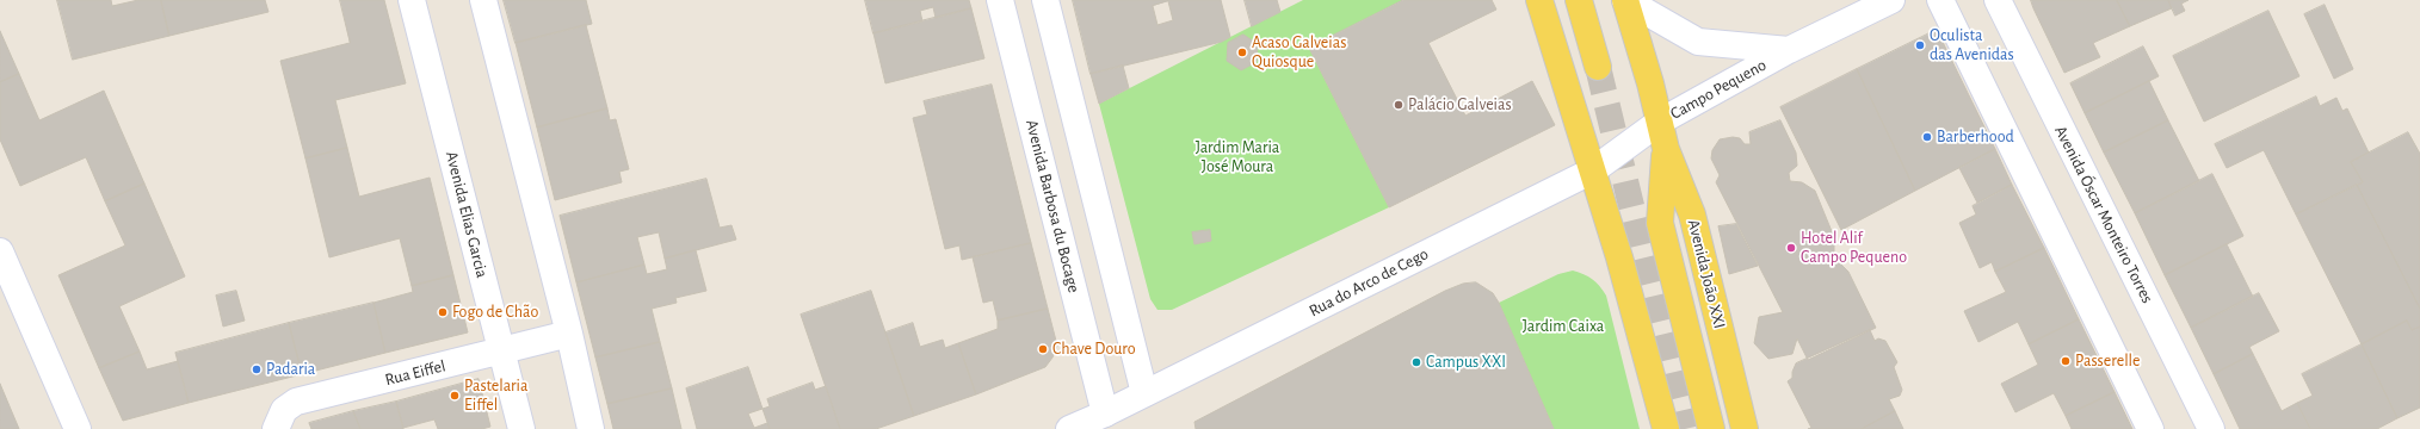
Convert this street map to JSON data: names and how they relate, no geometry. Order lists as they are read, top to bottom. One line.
{"streets":{"main road":["Campo Pequeno","Avenida João XXI"],"street":["Avenida Barbosa du Bocage","Avenida Elias Garcia","Avenida Óscar Monteiro Torres","Rua do Arco de Cego","Rua Eiffel"]},"crossings":[["Campo Pequeno","Avenida João XXI"],["Campo Pequeno","Rua do Arco de Cego"],["Avenida Barbosa du Bocage","Rua do Arco de Cego"],["Avenida Elias Garcia","Rua Eiffel"],["Avenida João XXI","Rua do Arco de Cego"]],"parks":["Jardim Maria José Moura","Jardim Caixa"],"places":["Oculista das Avenidas","Acaso Galveias Quiosque","Palácio Galveias","Barberhood","Hotel Alif Campo Pequeno","Fogo de Chão","Chave Douro","Passerelle","Campus XXI","Padaria","Pastelaria Eiffel"]}
